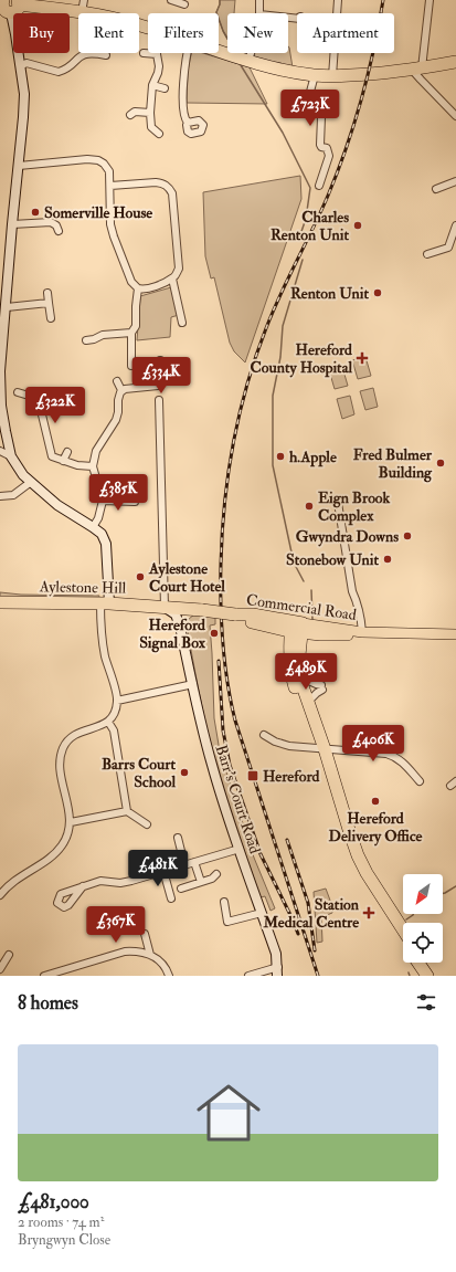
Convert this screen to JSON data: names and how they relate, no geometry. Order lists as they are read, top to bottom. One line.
{"streets":{"highway":["Aylestone Hill","Commercial Road"],"street":["Barr's Court Road"]},"crossings":[["Aylestone Hill","Commercial Road"],["Aylestone Hill","Barr's Court Road"],["Commercial Road","Barr's Court Road"]],"places":{"other":["Somerville House","Charles Renton Unit","Renton Unit","h.Apple","Fred Bulmer Building","Eign Brook Complex","Gwyndra Downs","Stonebow Unit","Aylestone Court Hotel","Hereford Signal Box","Barrs Court School","Hereford Delivery Office"],"health":["Hereford County Hospital","Station Medical Centre"],"transit":["Hereford"]},"north":"bottom left","page":{"chip":["Buy","Rent","Filters","New","Apartment"],"price":["£723K","£334K","£322K","£385K","£489K","£406K","£481K","£367K"],"heading":"8 homes","list":[{"name":"£481,000","note":"2 rooms · 74 m² · Bryngwyn Close"}]}}
